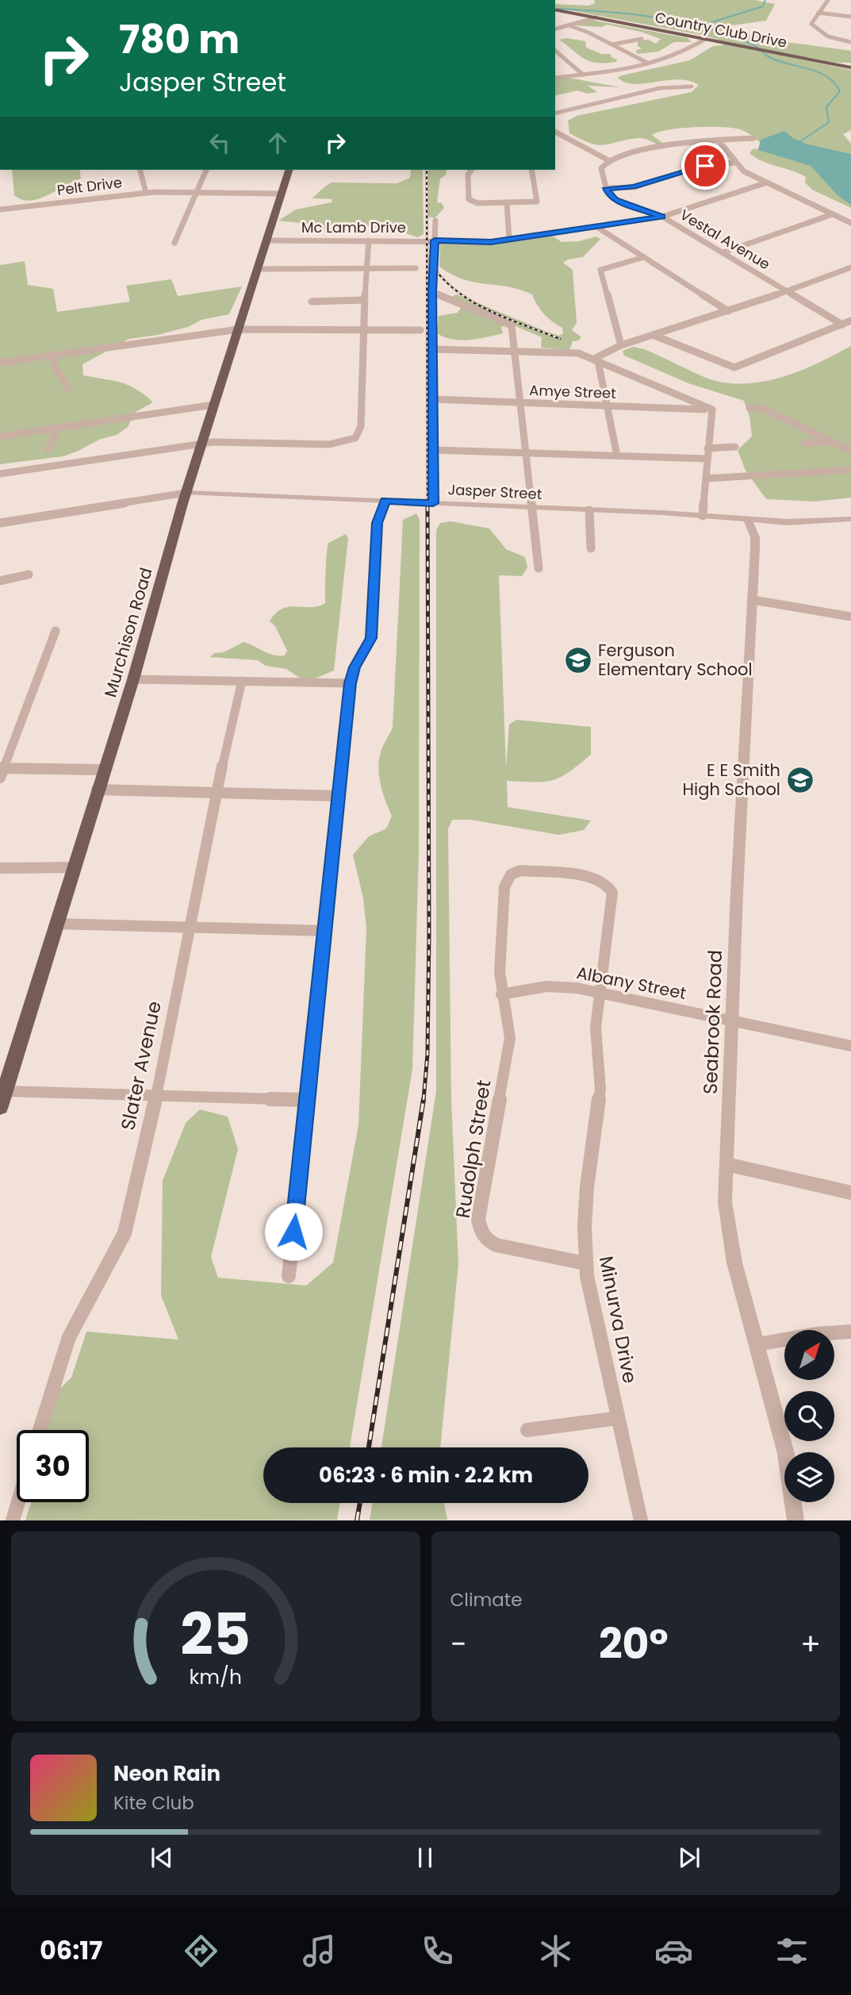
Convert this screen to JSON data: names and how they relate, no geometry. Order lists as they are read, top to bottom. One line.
{"streets":{"main road":["Country Club Drive","Murchison Road"],"street":["Pelt Drive","Mc Lamb Drive","Vestal Avenue","Amye Street","Jasper Street","Albany Street","Seabrook Road","Slater Avenue","Rudolph Street","Minurva Drive"]},"crossings":[["Pelt Drive","Murchison Road"],["Mc Lamb Drive","Vestal Avenue"],["Mc Lamb Drive","Murchison Road"],["Jasper Street","Murchison Road"],["Jasper Street","Seabrook Road"],["Albany Street","Seabrook Road"],["Albany Street","Rudolph Street"],["Albany Street","Minurva Drive"],["Rudolph Street","Minurva Drive"]],"places":{"school or university":["Ferguson Elementary School","E E Smith High School"]},"north":"top right","page":{"turn":["780 m","Jasper Street"],"limit":"30","trip":"06:23 · 6 min · 2.2 km","tile":"Climate","heat":["−","20°","+"],"song":["Neon Rain","Kite Club"],"tabs":"06:17","gauge":["25","km/h"]}}
